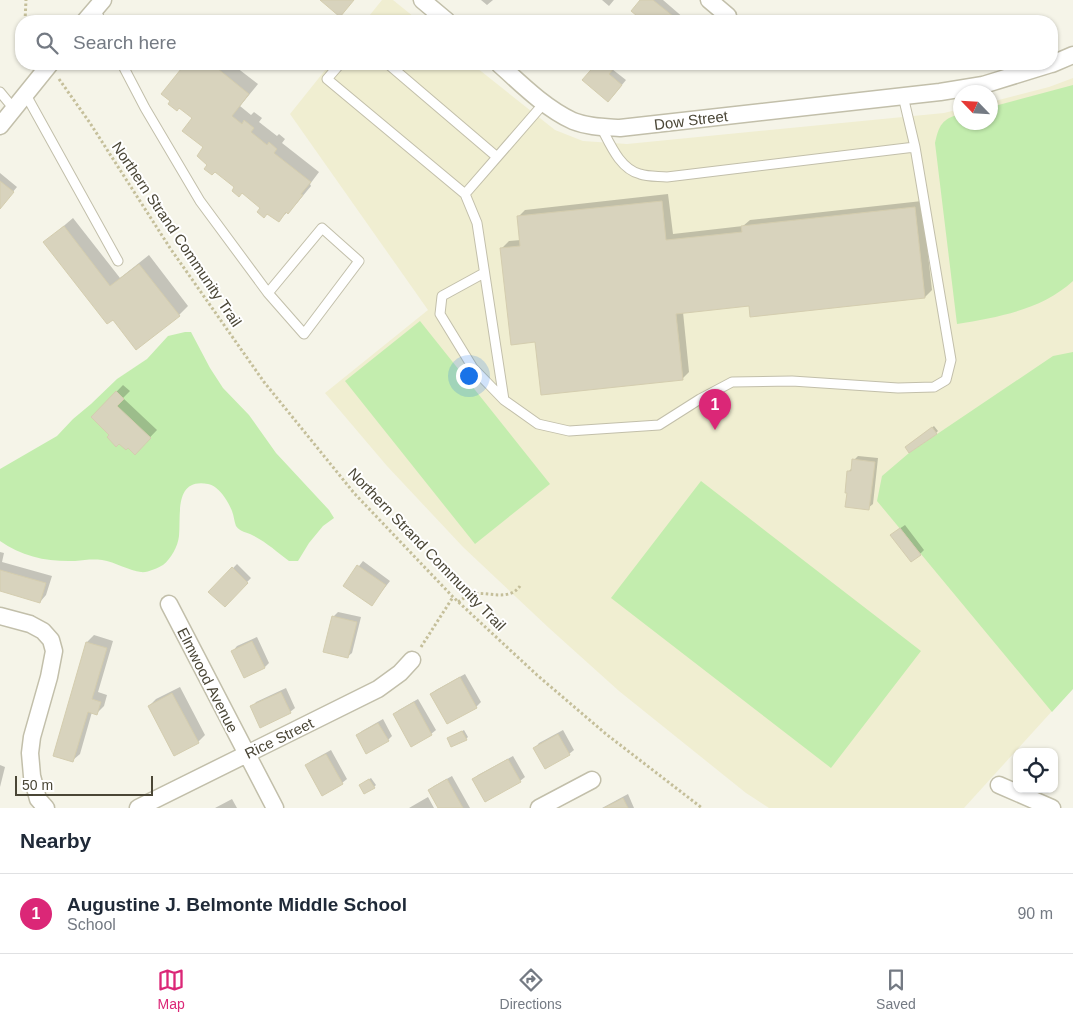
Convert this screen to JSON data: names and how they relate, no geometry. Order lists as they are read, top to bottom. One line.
{"streets":{"street":["Dow Street","Elmwood Avenue","Rice Street"],"path":["Northern Strand Community Trail"]},"crossings":[["Elmwood Avenue","Rice Street"]],"scale_bar":"50 m","north":"top left","page":{"search":"Search here","pins":"1","scale":"50 m","heading":"Nearby","list":[{"mark":"1","name":"Augustine J. Belmonte Middle School","note":"School","value":"90 m"}],"nav":["Map","Directions","Saved"]}}
